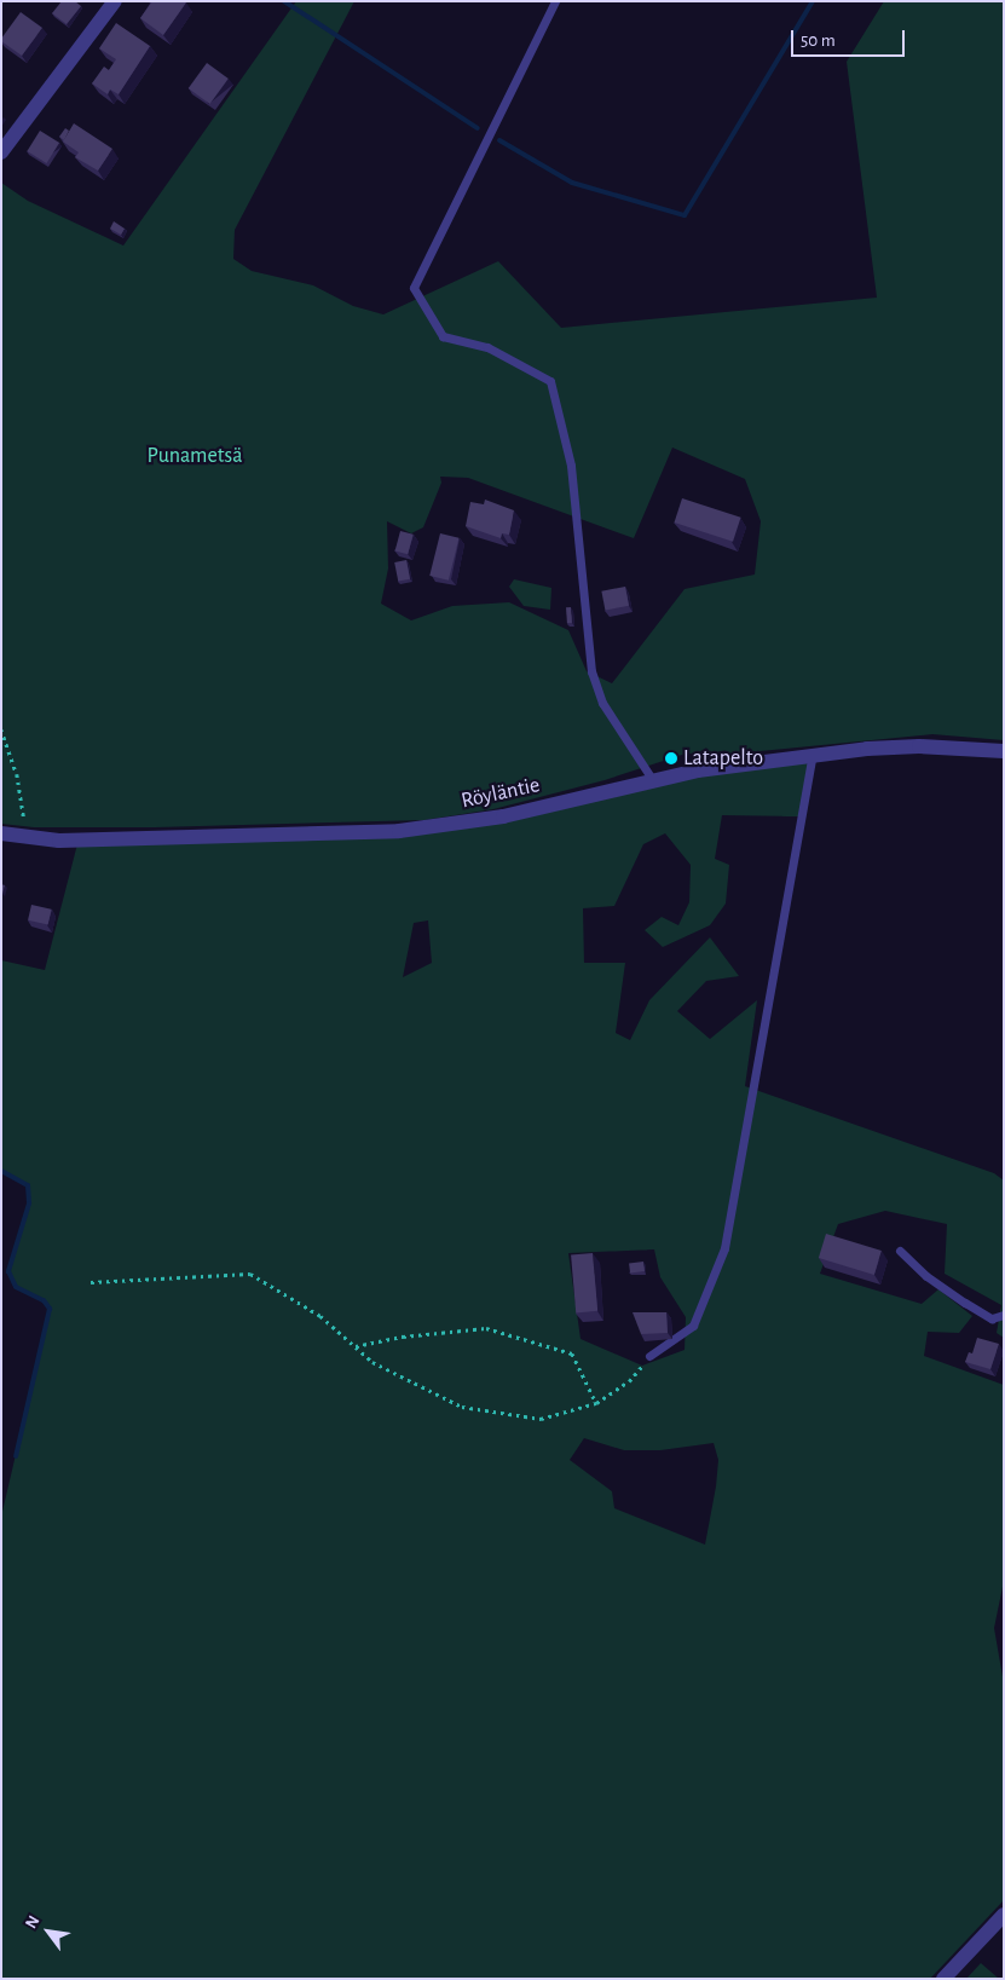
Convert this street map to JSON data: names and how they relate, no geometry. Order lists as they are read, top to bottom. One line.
{"streets":{"street":["Röyläntie"]},"parks":["Punametsä"],"places":["Latapelto"],"scale_bar":"50 m","north":"top left"}
